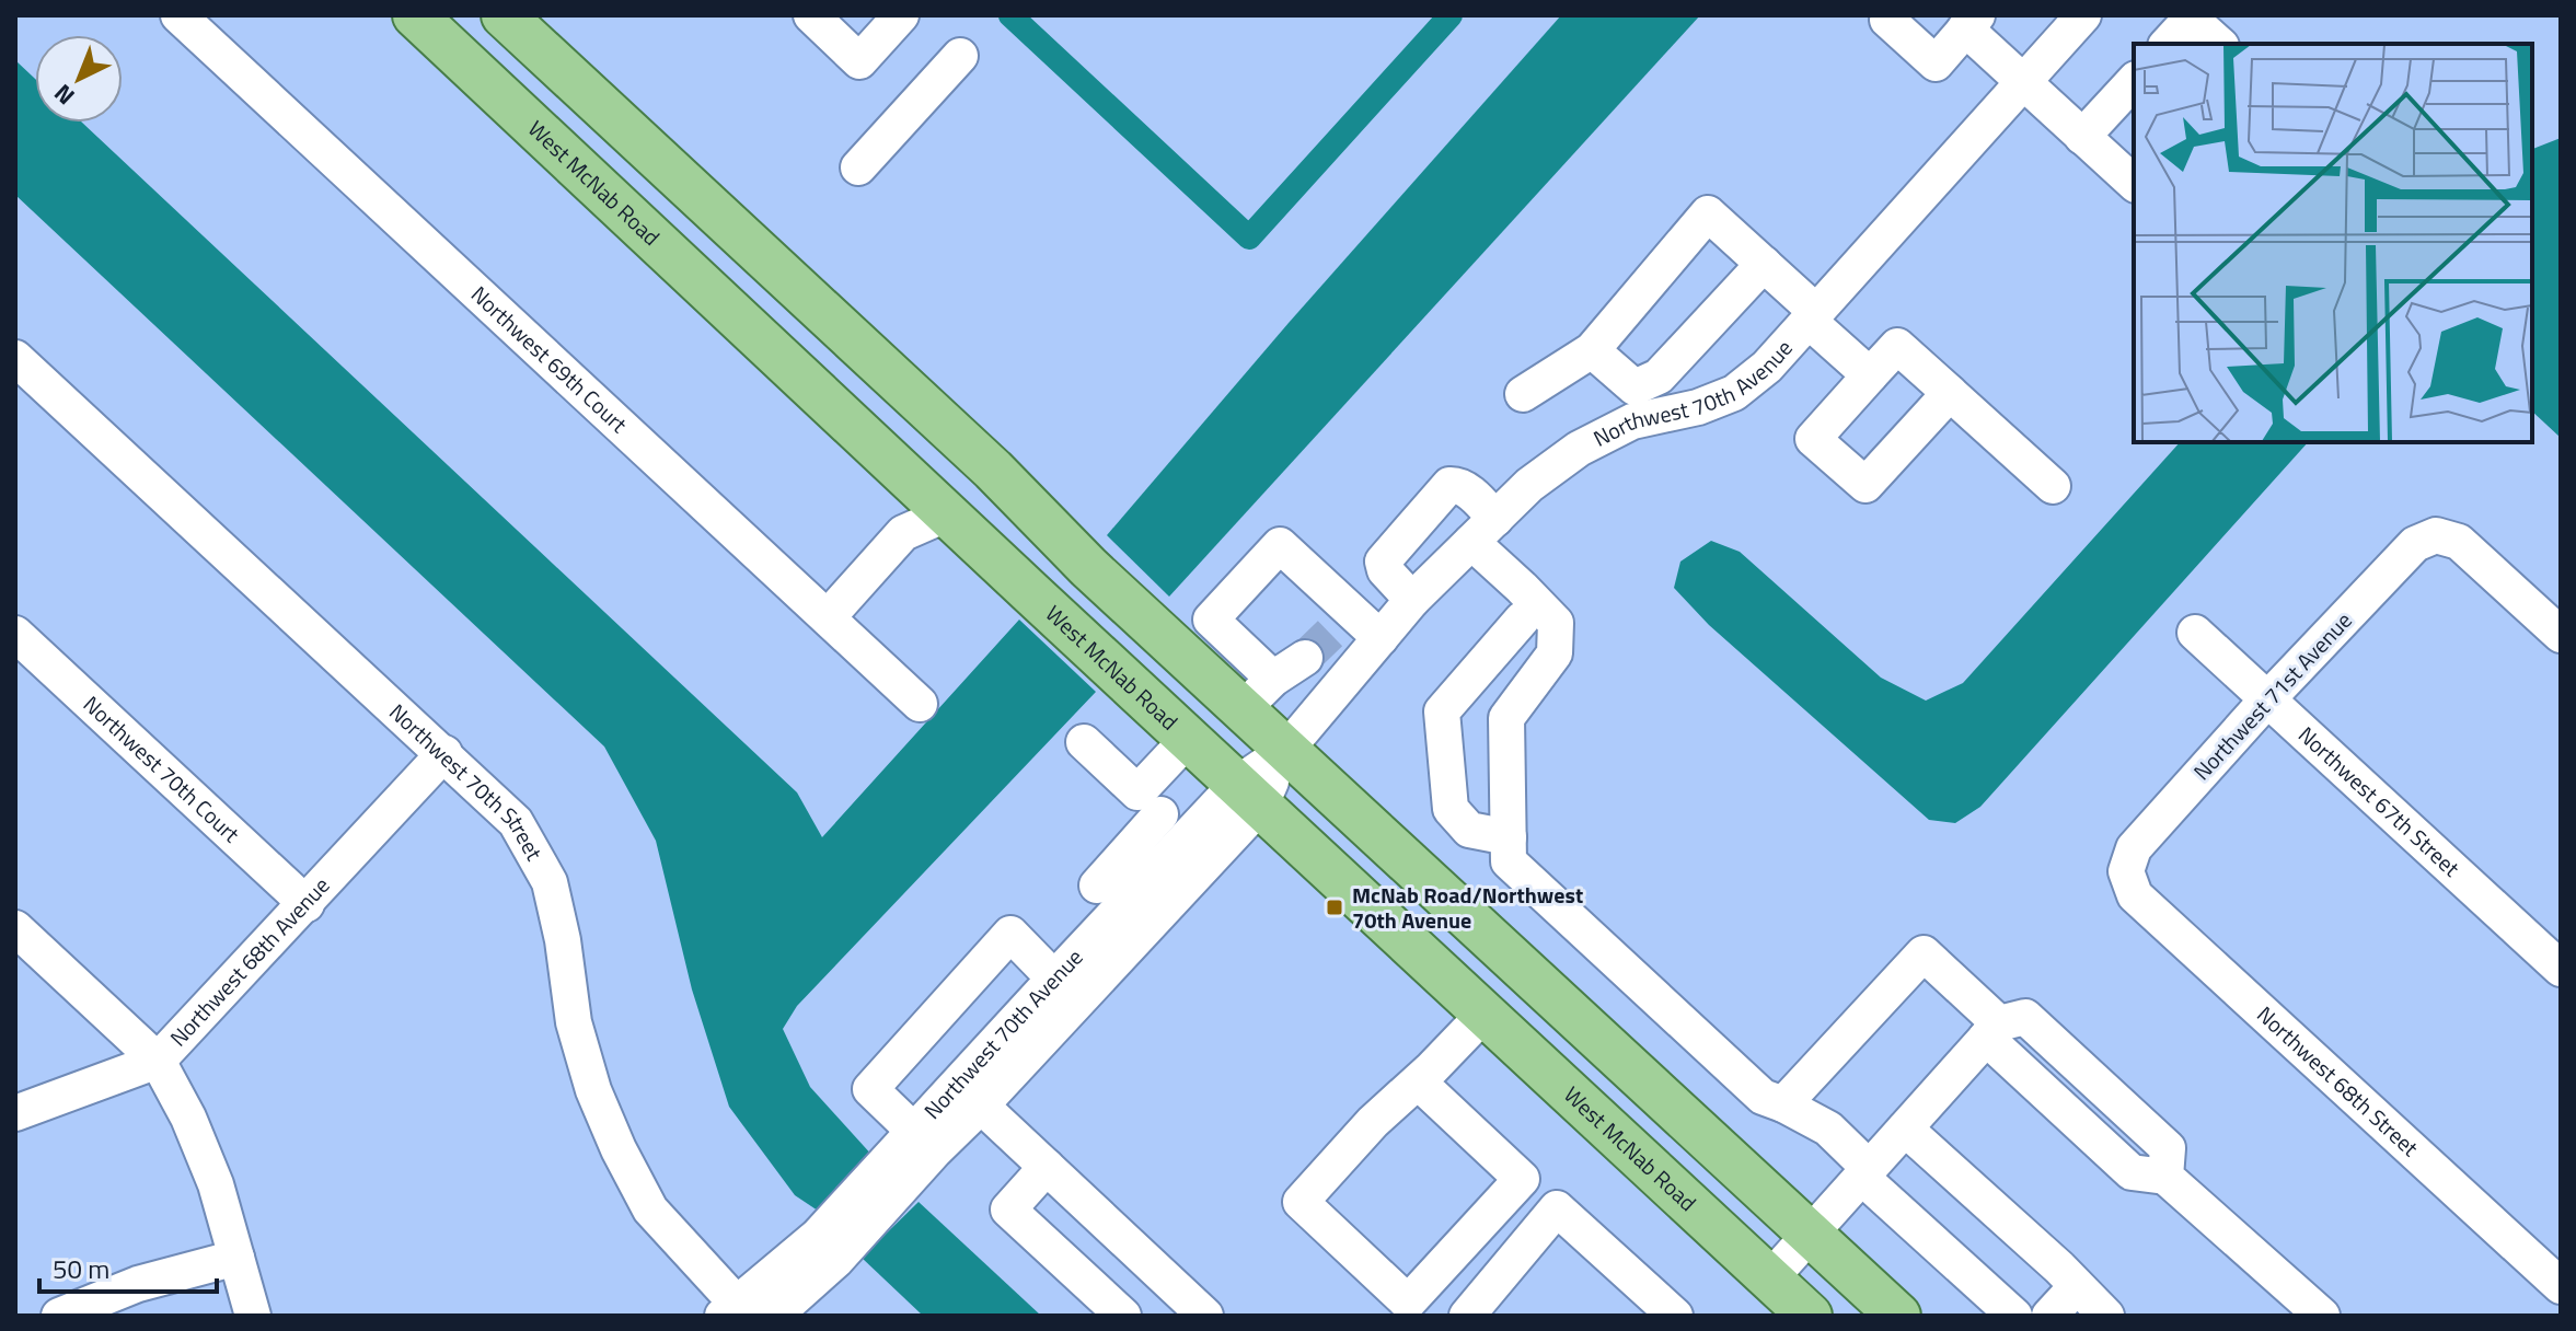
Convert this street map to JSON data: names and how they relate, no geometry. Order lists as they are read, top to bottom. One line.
{"streets":{"main road":["West McNab Road"],"street":["Northwest 69th Court","Northwest 70th Avenue","Northwest 71st Avenue","Northwest 70th Court","Northwest 70th Street","Northwest 67th Street","Northwest 68th Avenue","Northwest 68th Street"]},"crossings":[["West McNab Road","Northwest 70th Avenue"],["Northwest 70th Avenue","Northwest 70th Street"],["Northwest 71st Avenue","Northwest 67th Street"],["Northwest 71st Avenue","Northwest 68th Street"],["Northwest 70th Court","Northwest 68th Avenue"],["Northwest 70th Street","Northwest 68th Avenue"]],"places":{"transit":["McNab Road/Northwest 70th Avenue"]},"scale_bar":"50 m","north":"bottom left"}
